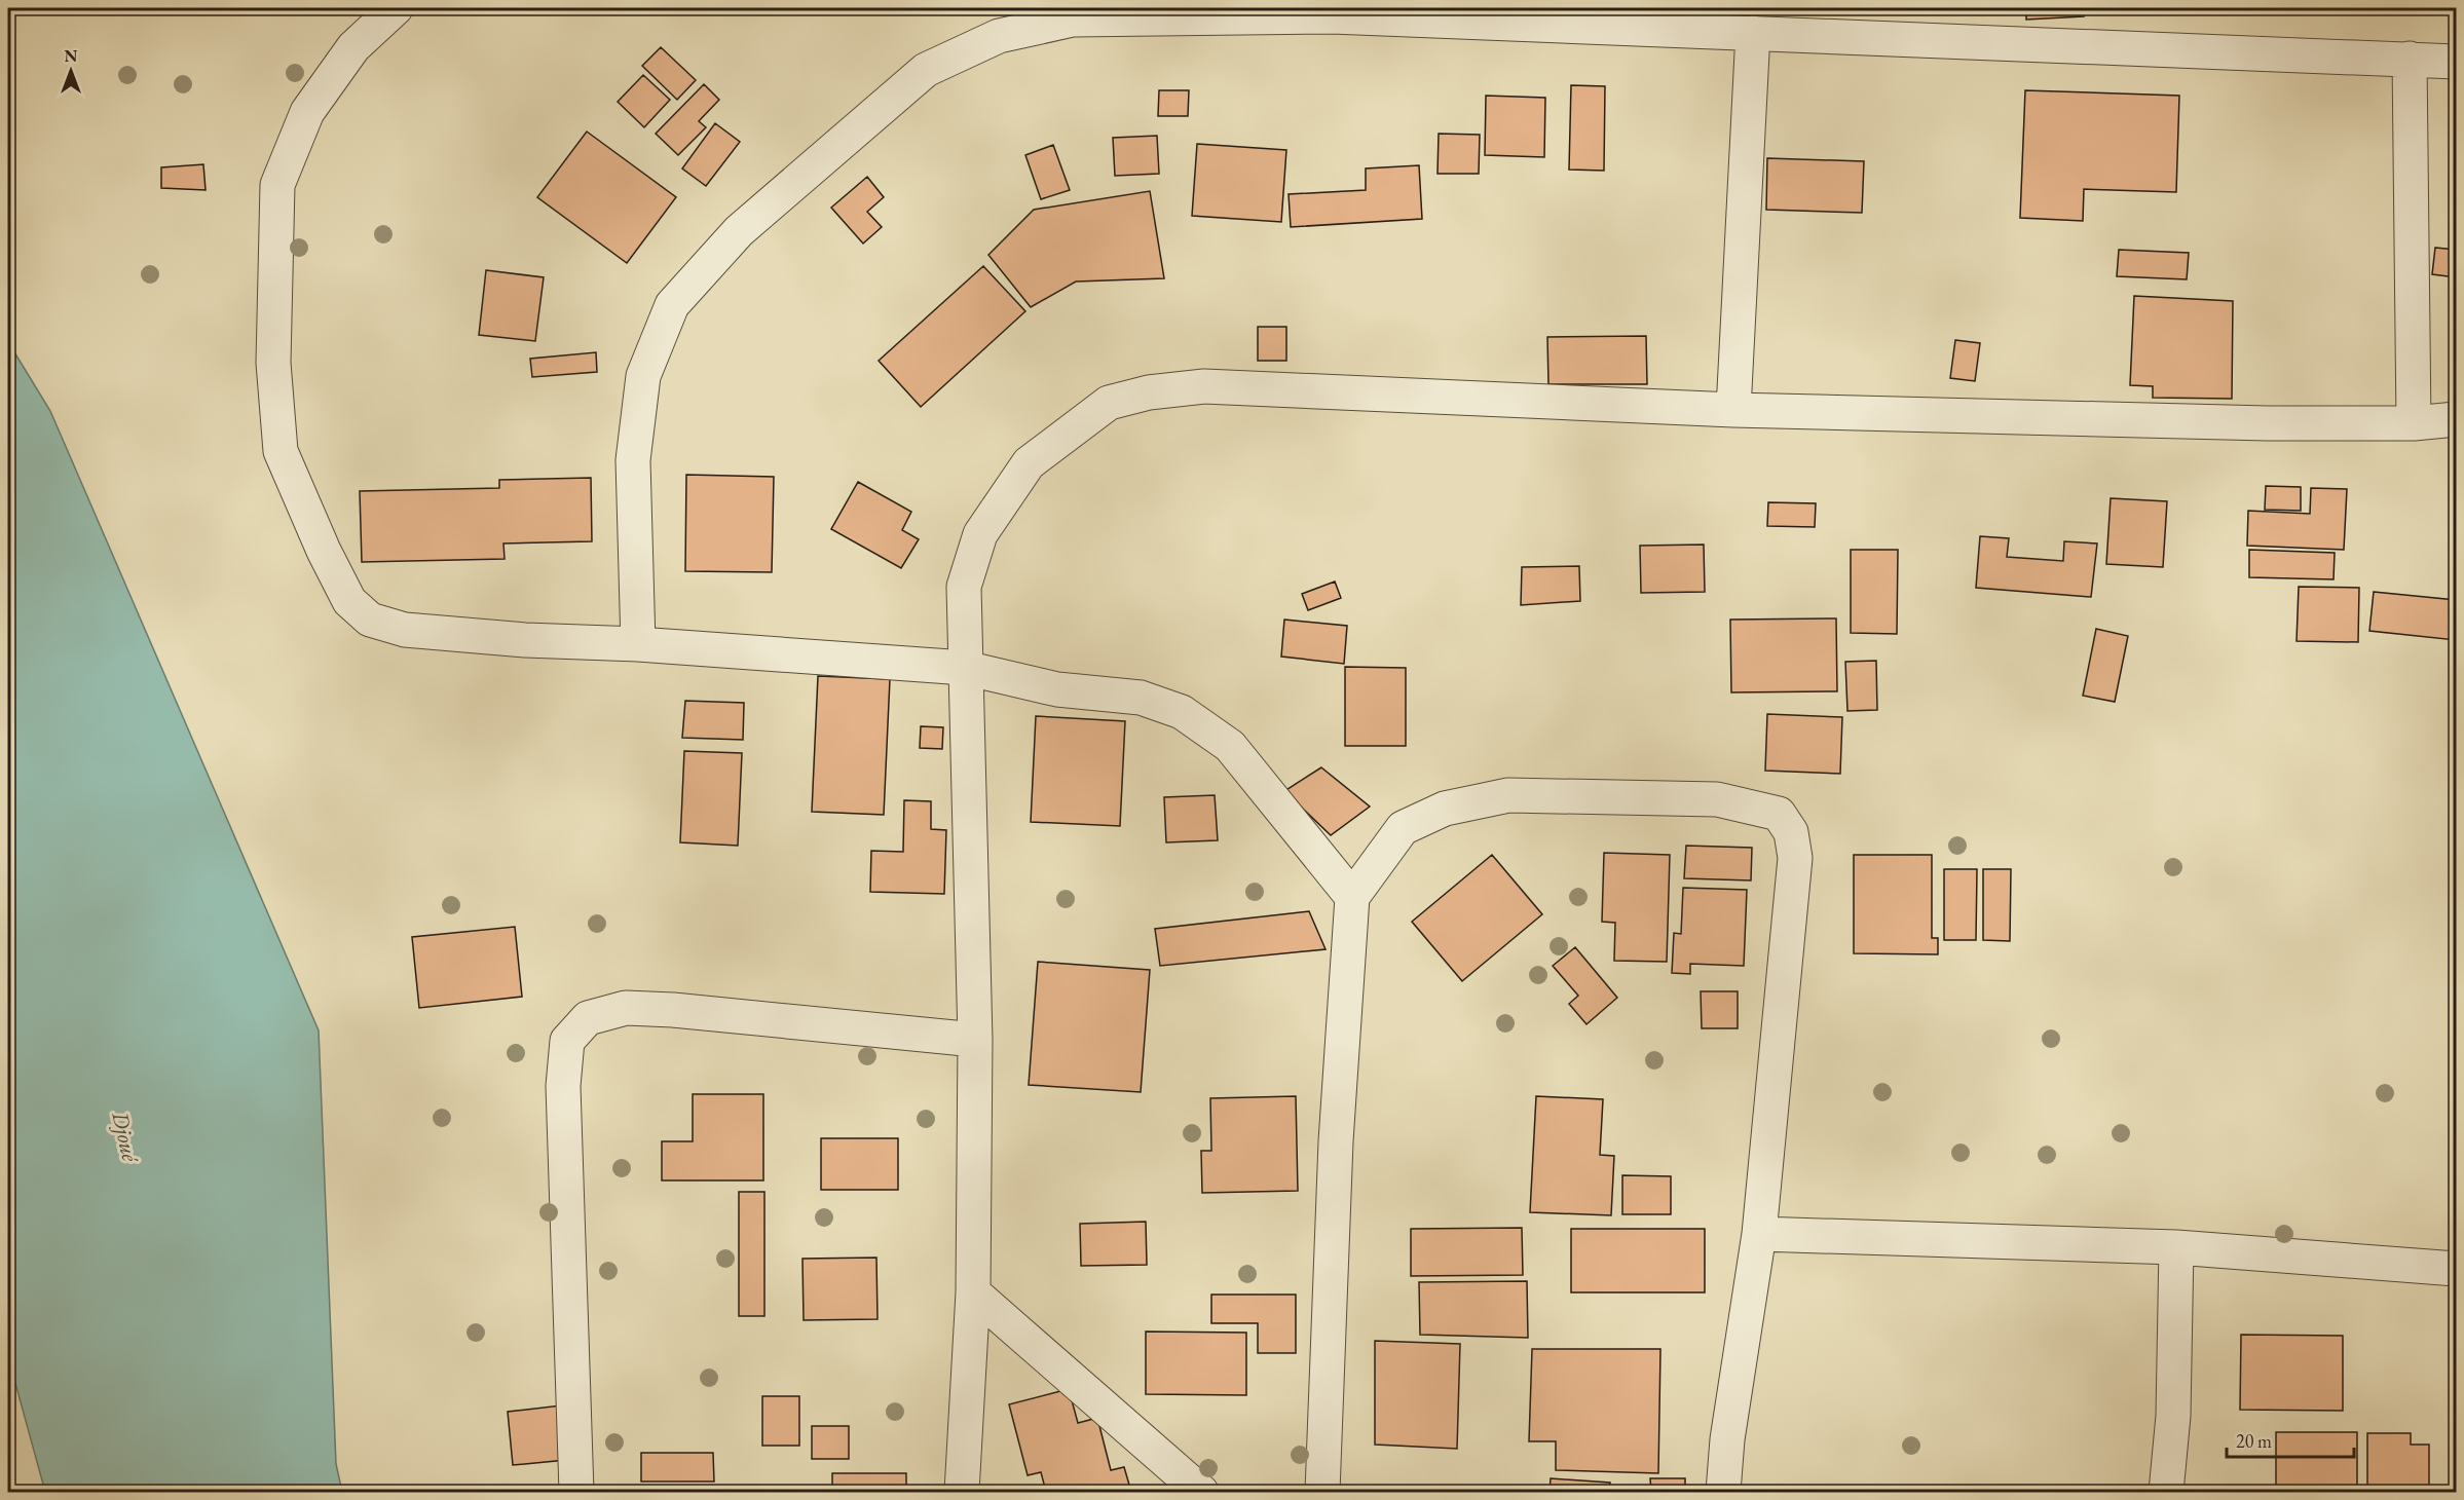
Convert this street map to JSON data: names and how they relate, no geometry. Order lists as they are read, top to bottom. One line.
{"water":["Djoué"],"scale_bar":"20 m","north":"top"}
